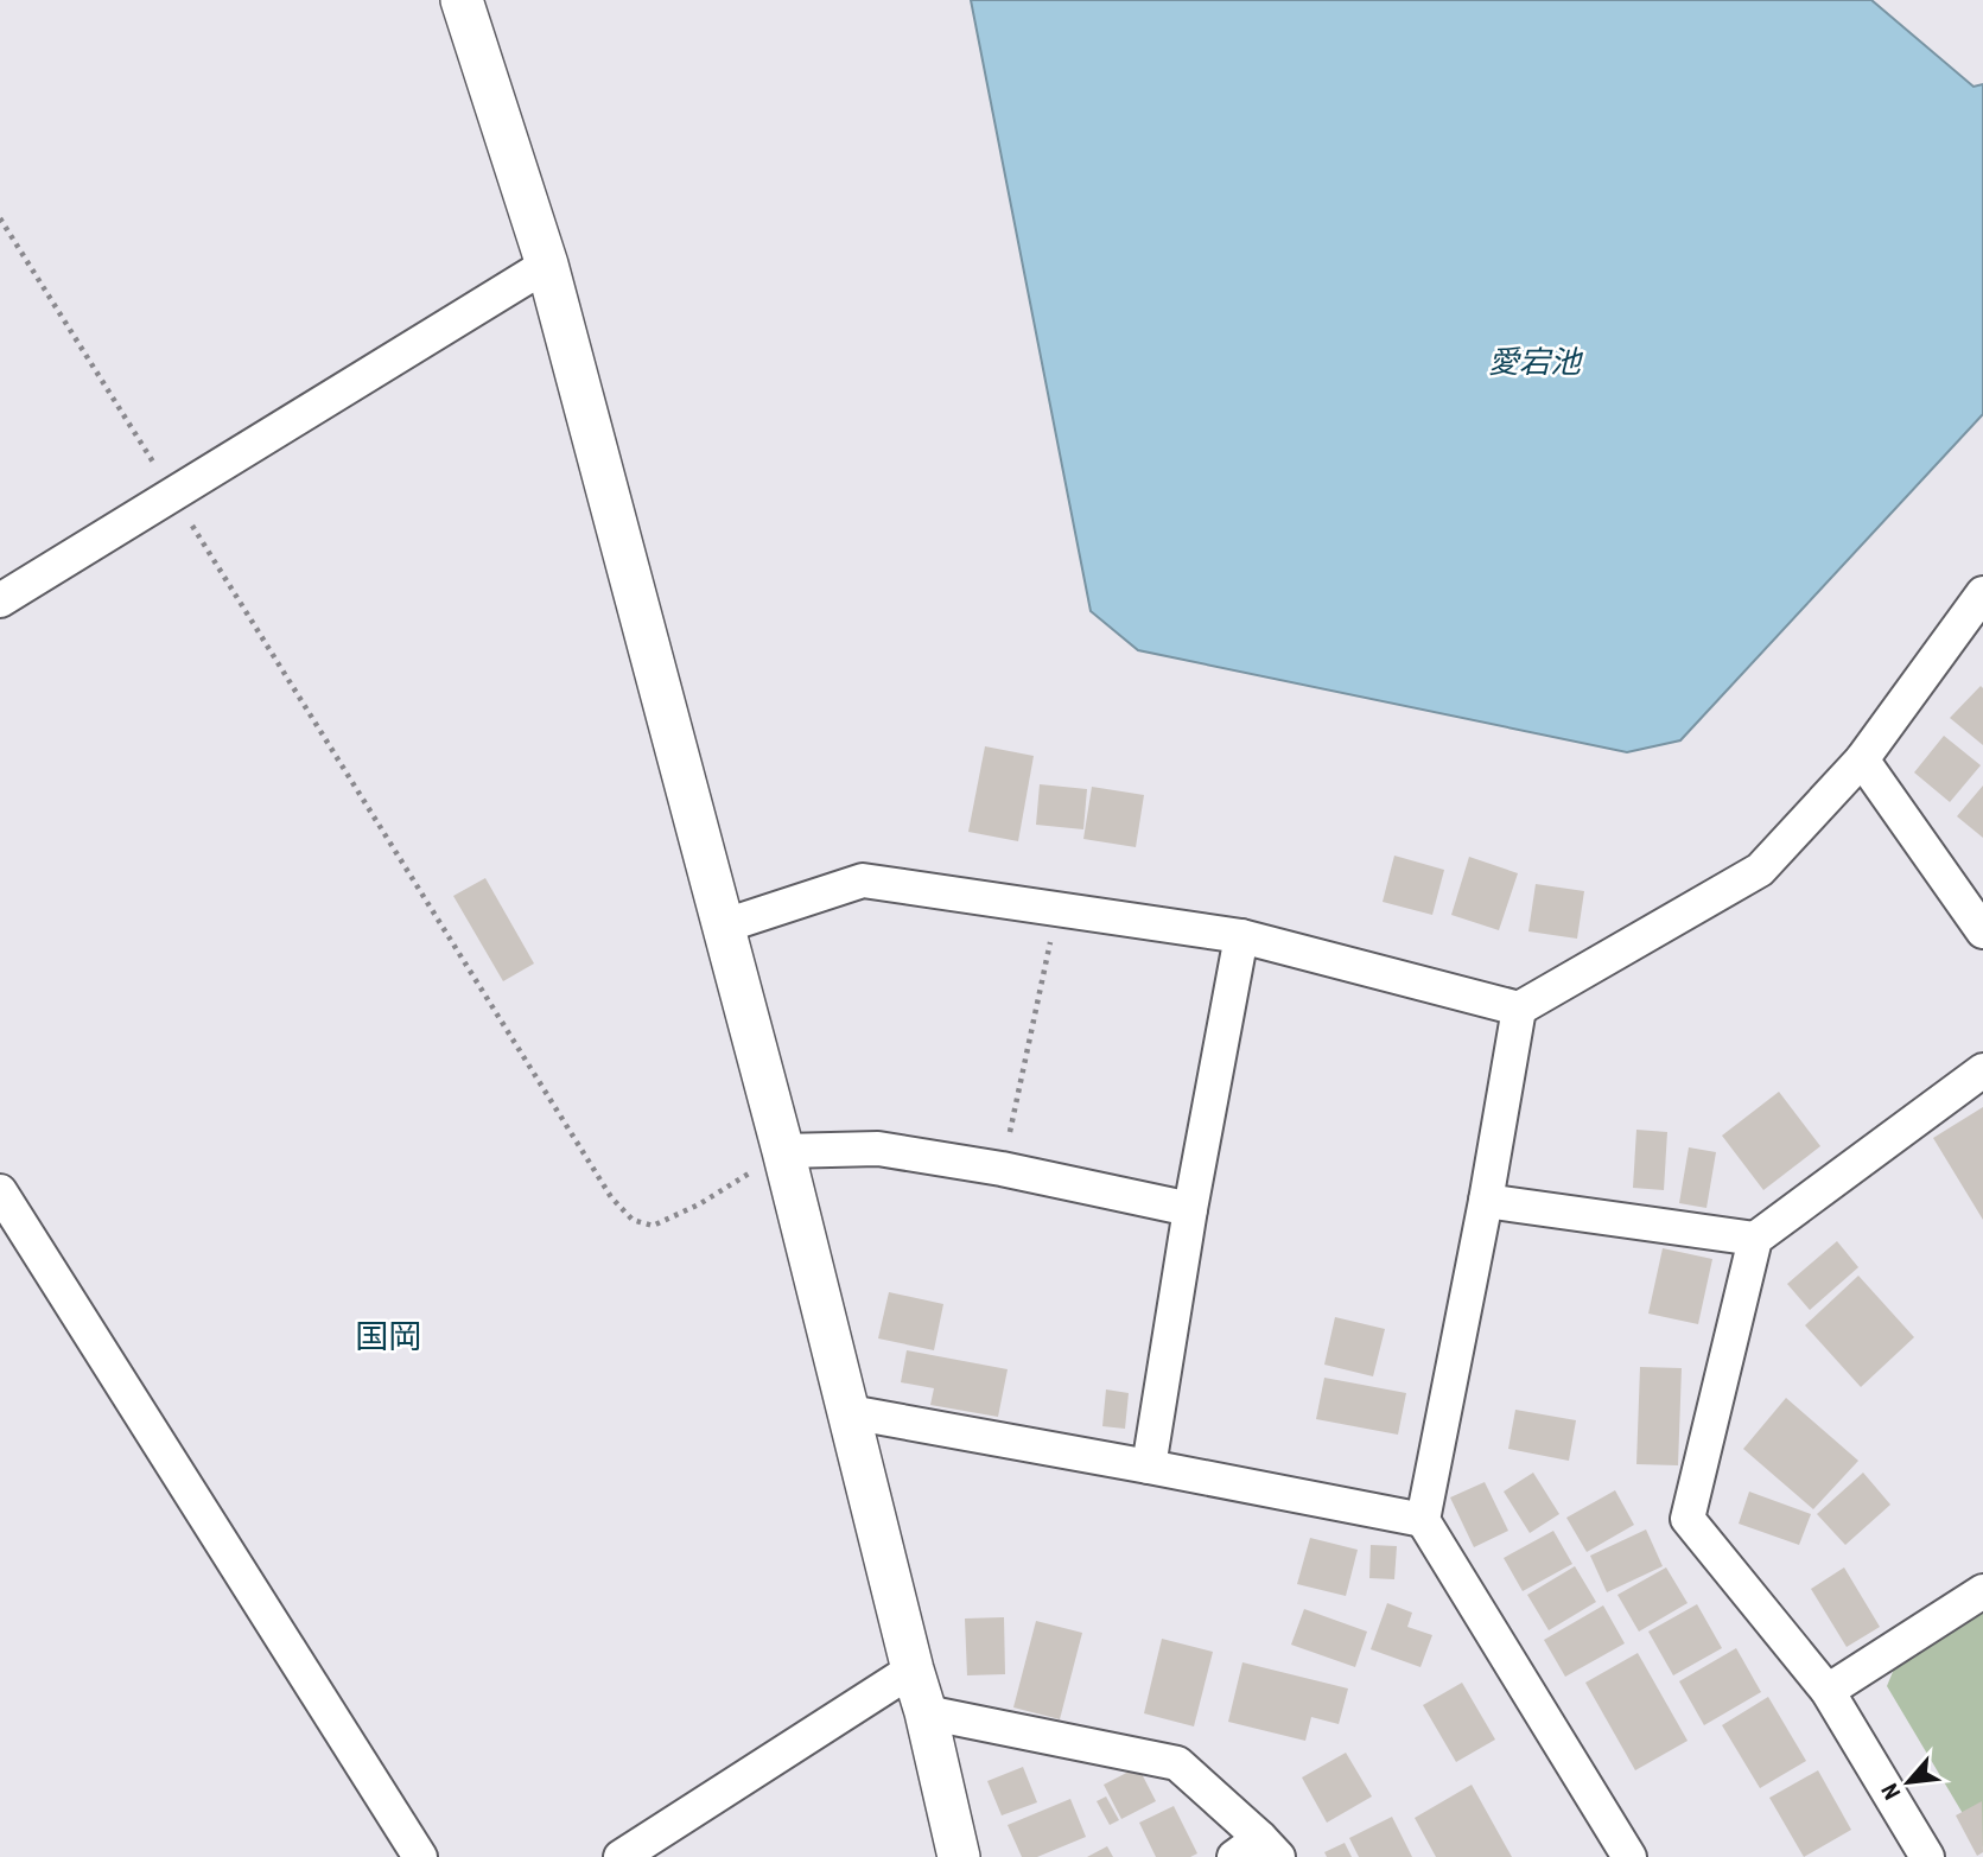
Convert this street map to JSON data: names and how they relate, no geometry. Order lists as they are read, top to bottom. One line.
{"districts":["国岡"],"water":["愛宕池"],"north":"bottom left"}
